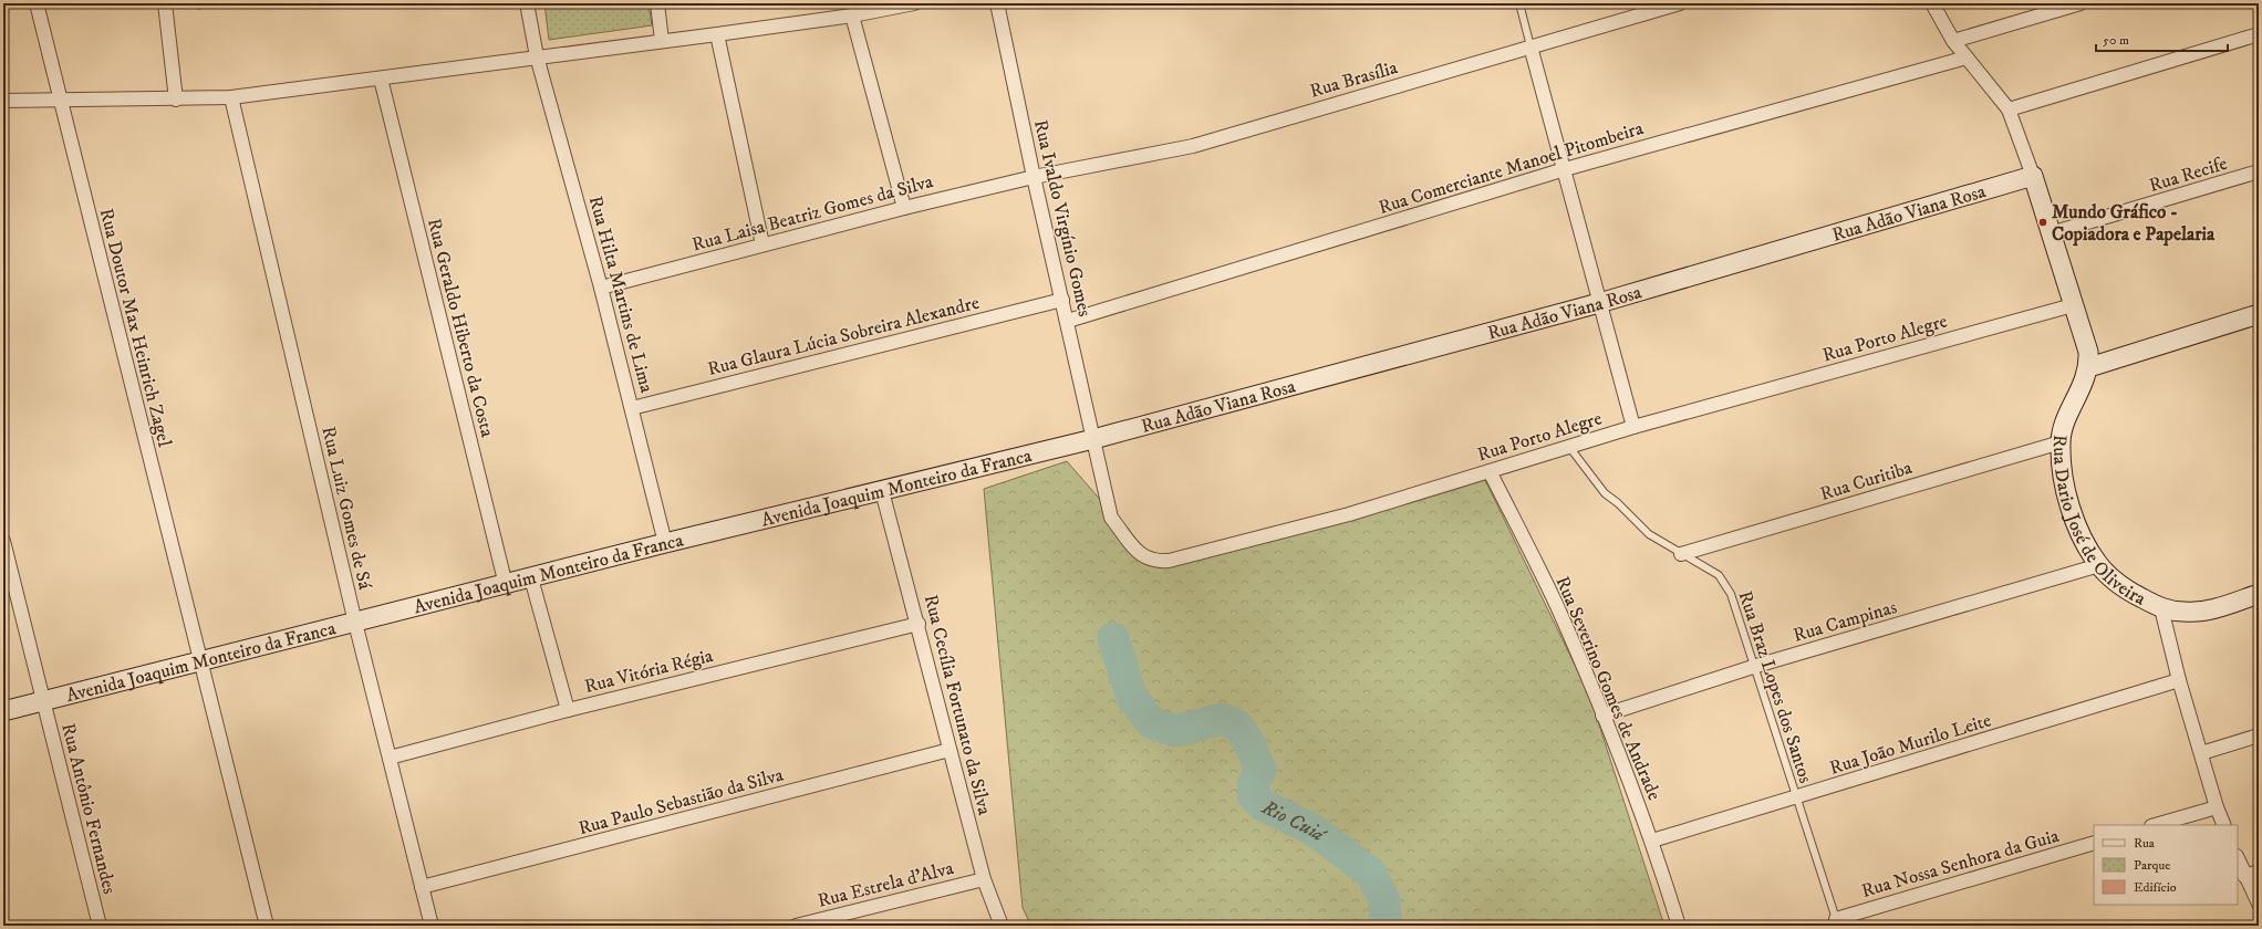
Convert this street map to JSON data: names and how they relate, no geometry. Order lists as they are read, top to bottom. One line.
{"streets":{"street":["Rua Brasília","Rua Comerciante Manoel Pitombeira","Rua Recife","Rua Laisa Beatriz Gomes da Silva","Rua Adão Viana Rosa","Rua Ivaldo Virgínio Gomes","Rua Hilta Martins de Lima","Rua Doutor Max Heinrich Zagel","Rua Geraldo Hiberto da Costa","Rua Glaura Lúcia Sobreira Alexandre","Rua Porto Alegre","Rua Curitiba","Avenida Joaquim Monteiro da Franca","Rua Luiz Gomes de Sá","Rua Dario José de Oliveira","Rua Campinas","Rua Vitória Régia","Rua Severino Gomes de Andrade","Rua Cecília Fortunato da Silva","Rua João Murilo Leite","Rua Paulo Sebastião da Silva","Rua Antônio Fernandes","Rua Nossa Senhora da Guia","Rua Estrela d'Alva"],"lane":["Rua Braz Lopes dos Santos"]},"crossings":[["Rua Brasília","Rua Laisa Beatriz Gomes da Silva"],["Rua Brasília","Rua Ivaldo Virgínio Gomes"],["Rua Comerciante Manoel Pitombeira","Rua Ivaldo Virgínio Gomes"],["Rua Laisa Beatriz Gomes da Silva","Rua Ivaldo Virgínio Gomes"],["Rua Laisa Beatriz Gomes da Silva","Rua Hilta Martins de Lima"],["Rua Adão Viana Rosa","Rua Ivaldo Virgínio Gomes"],["Rua Adão Viana Rosa","Rua Porto Alegre"],["Rua Adão Viana Rosa","Avenida Joaquim Monteiro da Franca"],["Rua Ivaldo Virgínio Gomes","Rua Glaura Lúcia Sobreira Alexandre"],["Rua Ivaldo Virgínio Gomes","Rua Porto Alegre"],["Rua Ivaldo Virgínio Gomes","Avenida Joaquim Monteiro da Franca"],["Rua Hilta Martins de Lima","Rua Glaura Lúcia Sobreira Alexandre"],["Rua Hilta Martins de Lima","Avenida Joaquim Monteiro da Franca"],["Rua Doutor Max Heinrich Zagel","Avenida Joaquim Monteiro da Franca"],["Rua Geraldo Hiberto da Costa","Avenida Joaquim Monteiro da Franca"],["Rua Porto Alegre","Avenida Joaquim Monteiro da Franca"],["Rua Porto Alegre","Rua Braz Lopes dos Santos"],["Rua Porto Alegre","Rua Severino Gomes de Andrade"],["Rua Curitiba","Rua Dario José de Oliveira"],["Rua Curitiba","Rua Braz Lopes dos Santos"],["Avenida Joaquim Monteiro da Franca","Rua Luiz Gomes de Sá"],["Avenida Joaquim Monteiro da Franca","Rua Cecília Fortunato da Silva"],["Avenida Joaquim Monteiro da Franca","Rua Antônio Fernandes"],["Rua Luiz Gomes de Sá","Rua Vitória Régia"],["Rua Luiz Gomes de Sá","Rua Paulo Sebastião da Silva"],["Rua Dario José de Oliveira","Rua Campinas"],["Rua Campinas","Rua Braz Lopes dos Santos"],["Rua Campinas","Rua Severino Gomes de Andrade"],["Rua Vitória Régia","Rua Cecília Fortunato da Silva"],["Rua Braz Lopes dos Santos","Rua João Murilo Leite"],["Rua Braz Lopes dos Santos","Rua Nossa Senhora da Guia"],["Rua Severino Gomes de Andrade","Rua João Murilo Leite"],["Rua Cecília Fortunato da Silva","Rua Paulo Sebastião da Silva"],["Rua Cecília Fortunato da Silva","Rua Estrela d'Alva"]],"water":["Rio Cuiá"],"places":["Mundo Gráfico - Copiadora e Papelaria"],"legend":["Rua","Parque","Edifício"],"scale_bar":"50 m"}
